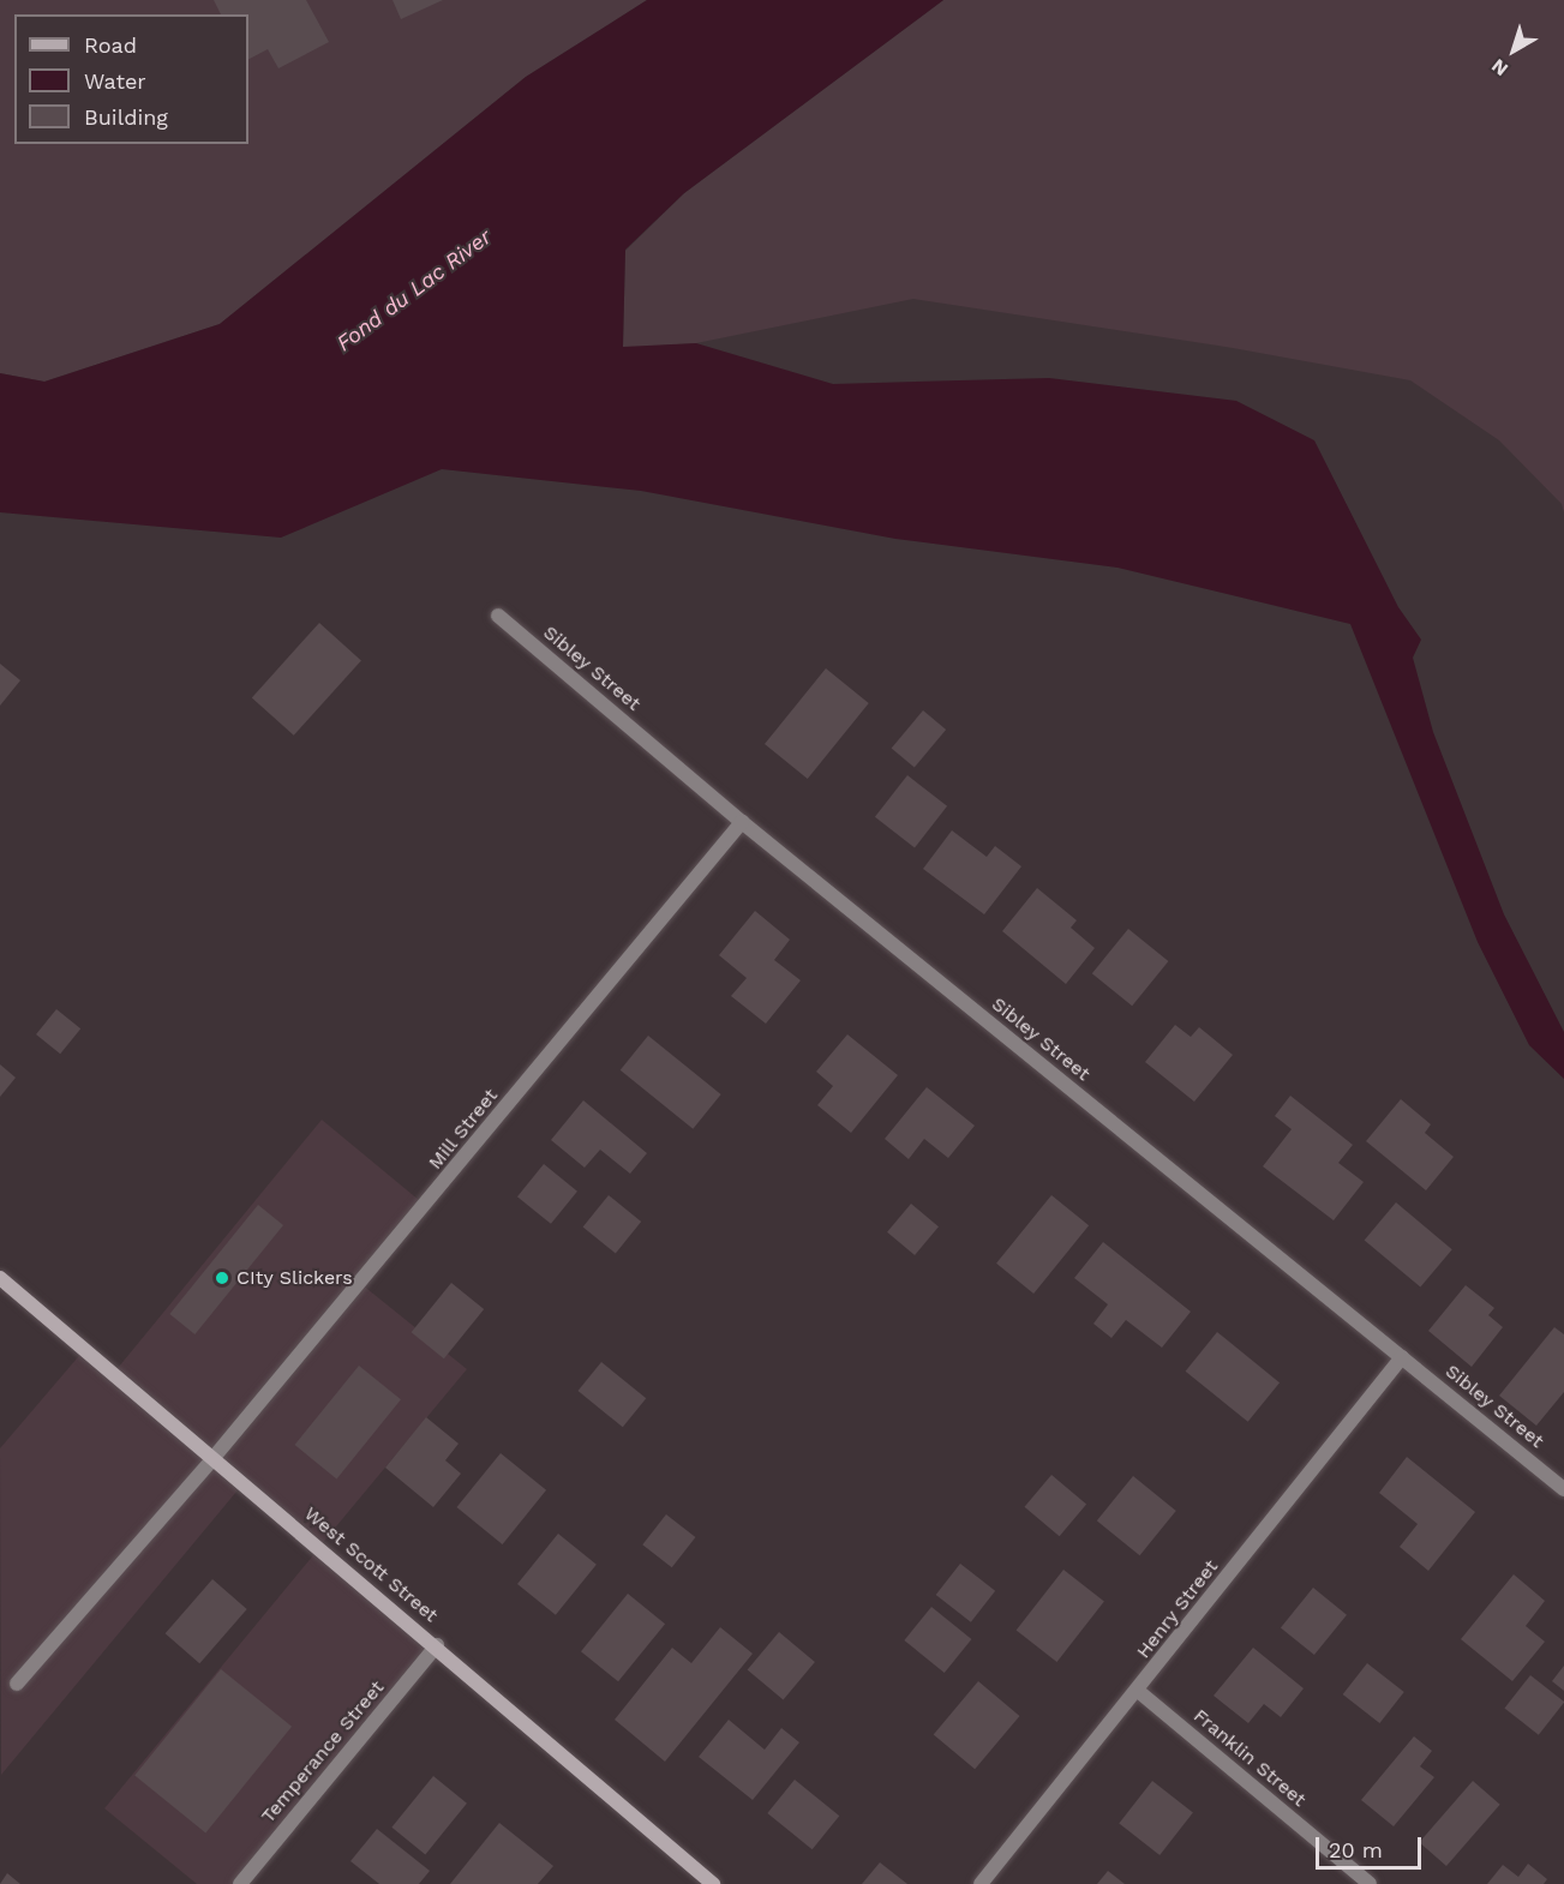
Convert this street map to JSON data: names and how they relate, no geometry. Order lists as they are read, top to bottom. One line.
{"streets":{"main road":["West Scott Street"],"street":["Sibley Street","Mill Street","Henry Street","Temperance Street","Franklin Street"]},"crossings":[["Sibley Street","Mill Street"],["Sibley Street","Henry Street"],["Mill Street","West Scott Street"],["West Scott Street","Temperance Street"],["Henry Street","Franklin Street"]],"water":["Fond du Lac River"],"places":["CIty Slickers"],"legend":["Road","Water","Building"],"scale_bar":"20 m","north":"bottom left"}
